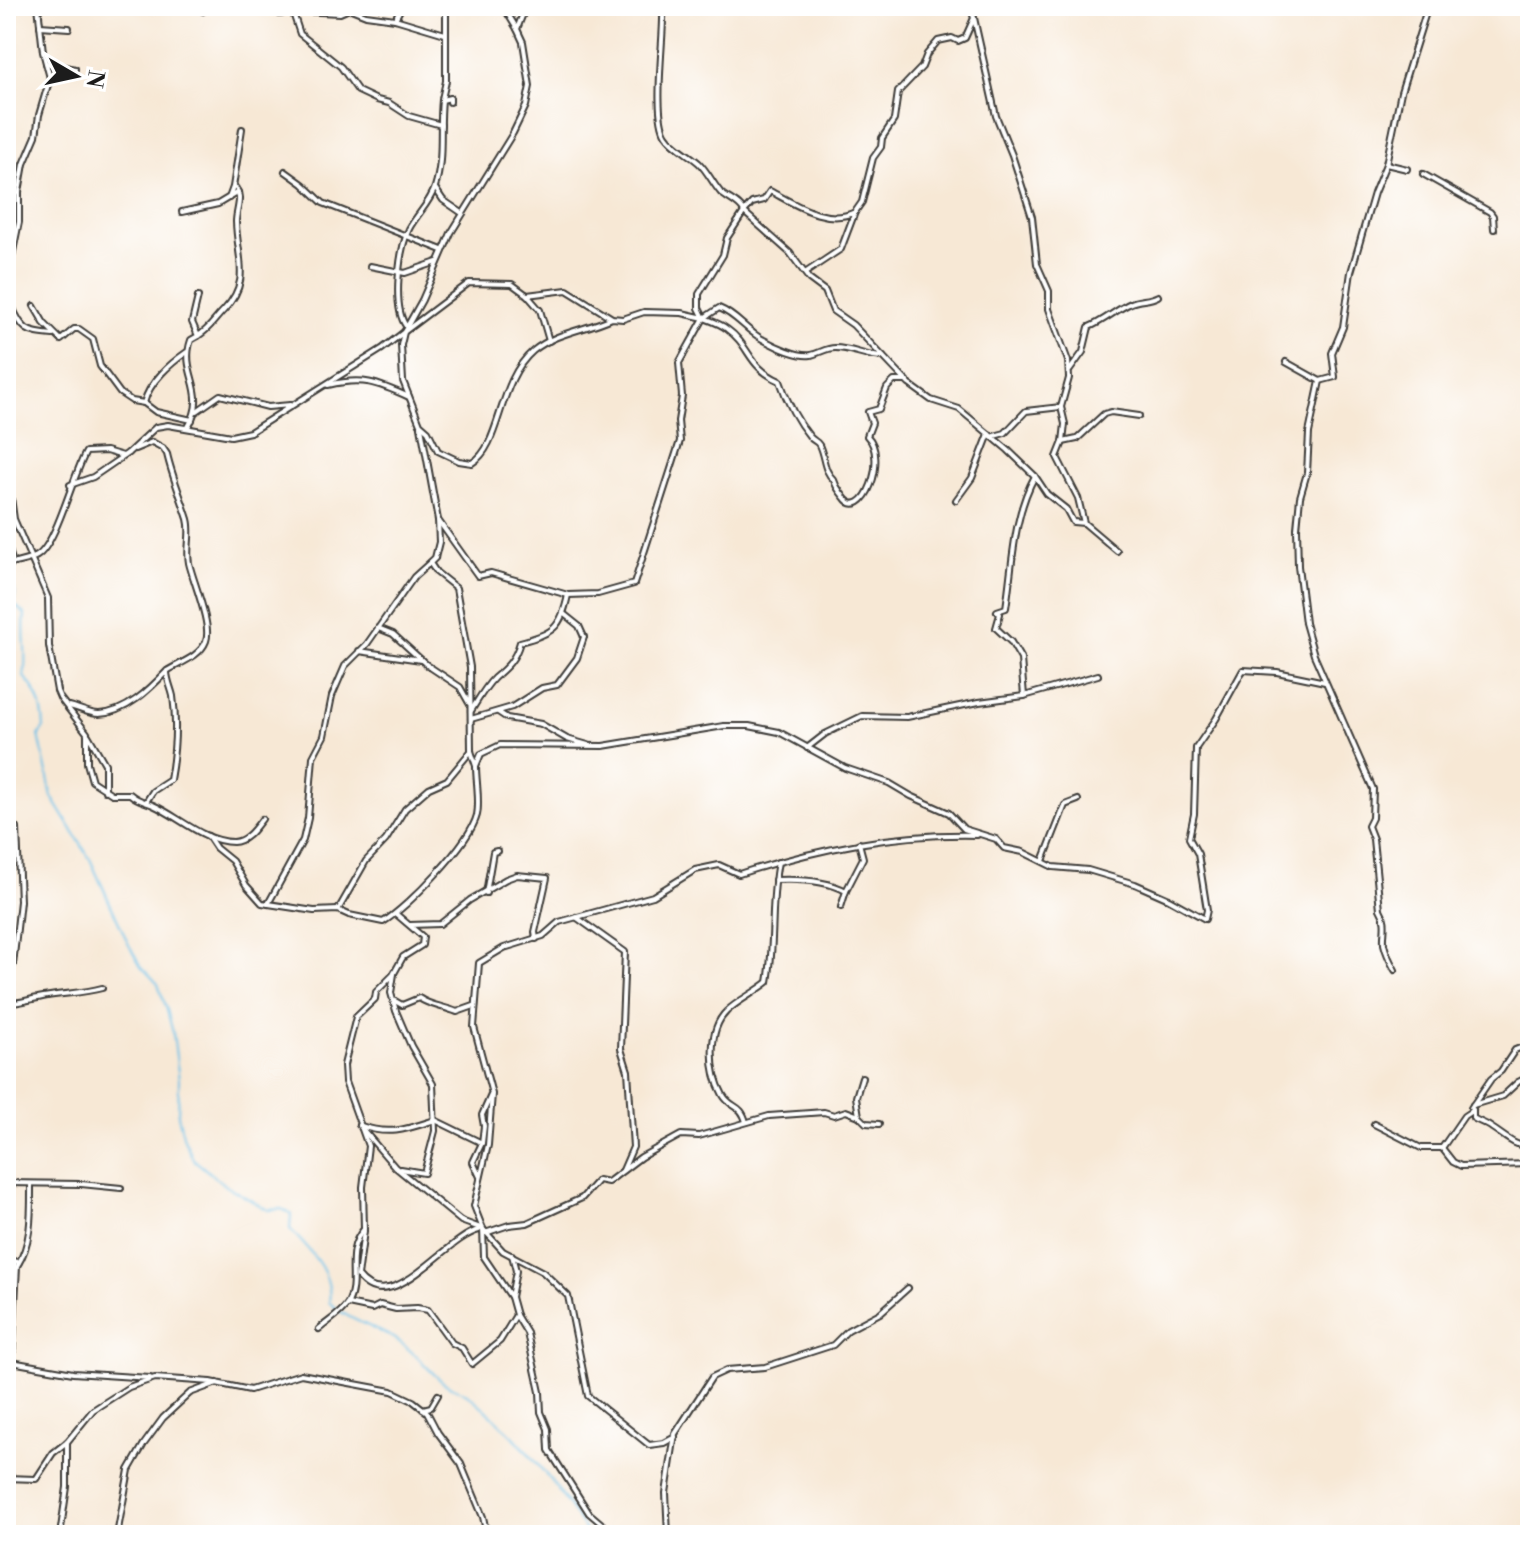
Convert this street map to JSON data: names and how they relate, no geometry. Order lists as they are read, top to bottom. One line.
{"north":"right"}
